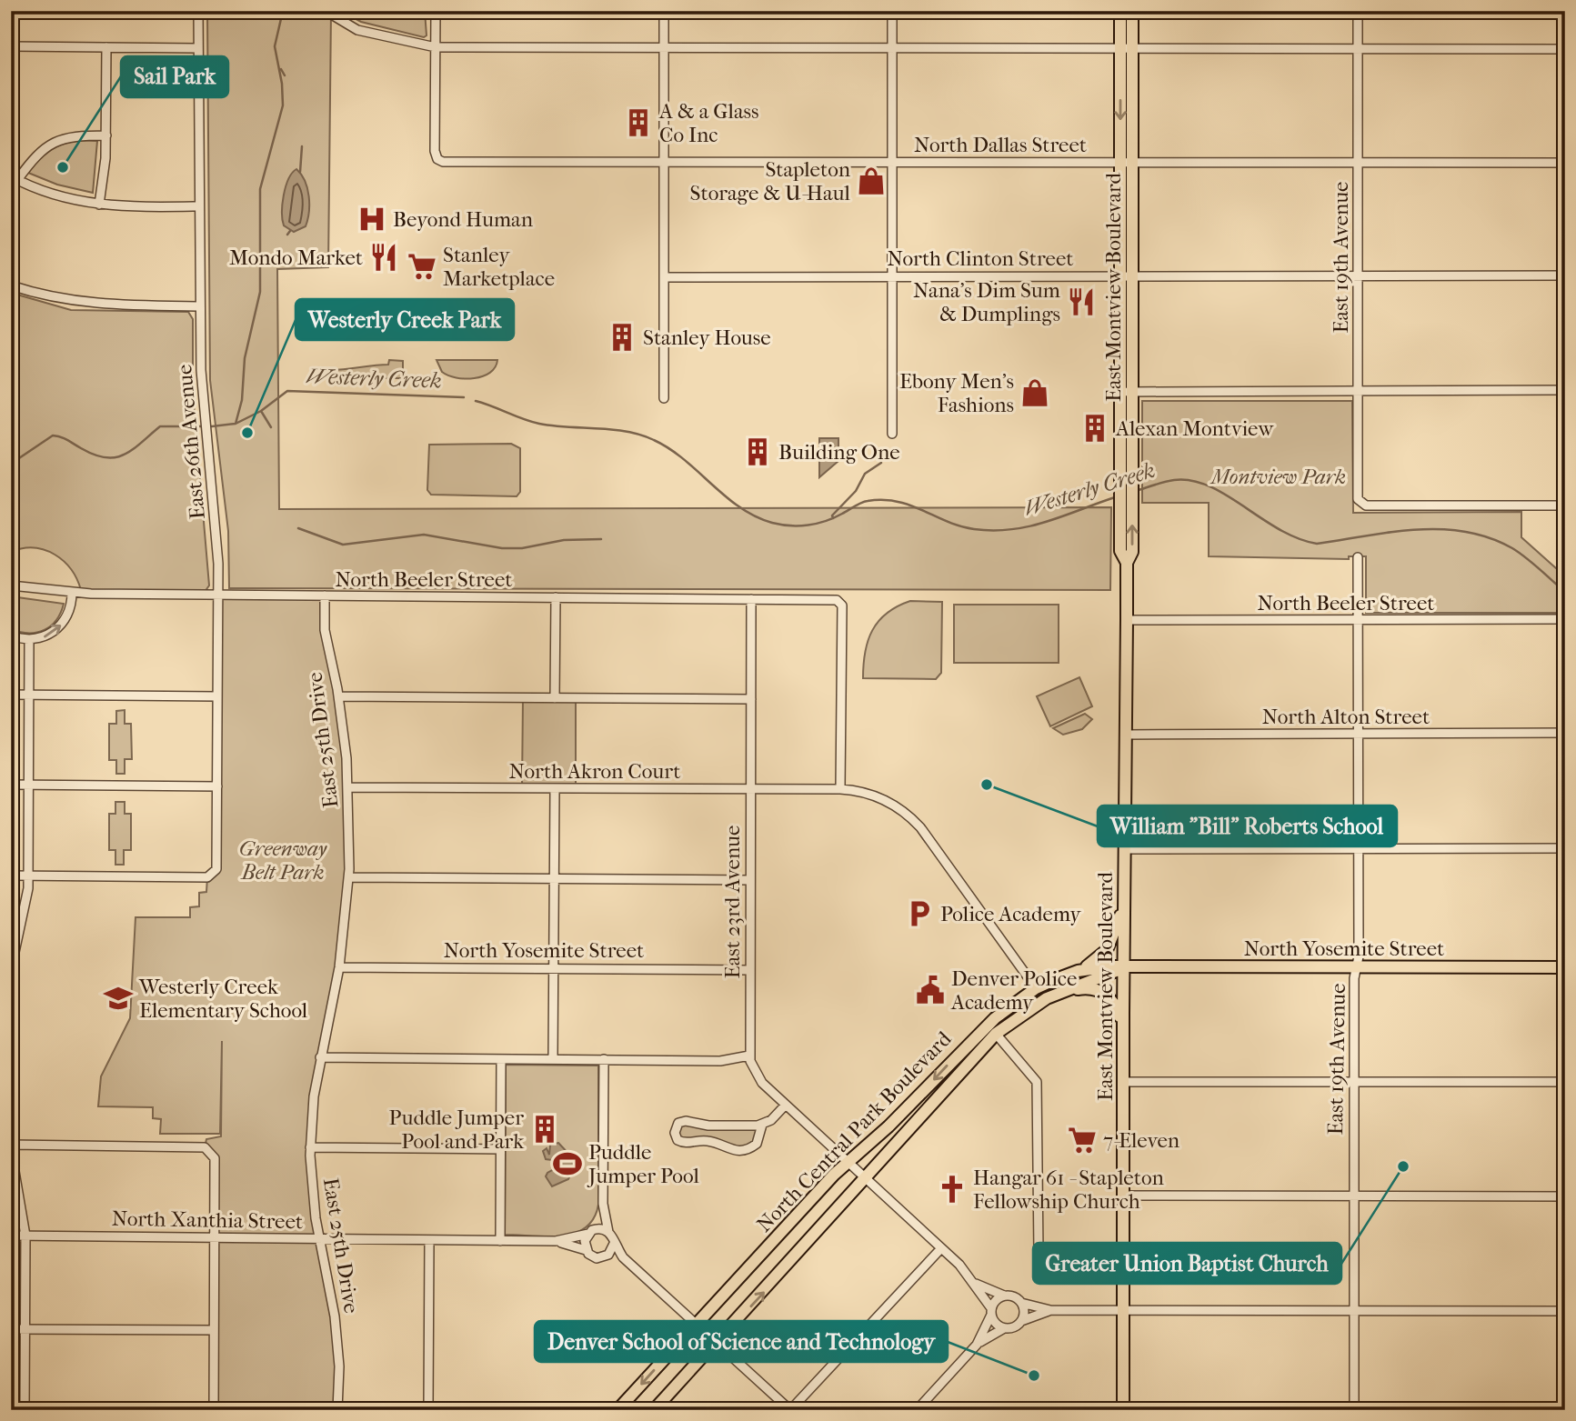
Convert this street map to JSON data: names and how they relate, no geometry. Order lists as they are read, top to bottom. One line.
{"streets":{"main road":["East Montview Boulevard","North Yosemite Street","North Central Park Boulevard"],"street":["North Dallas Street","East 19th Avenue","North Clinton Street","East 26th Avenue","North Beeler Street","North Alton Street","East 25th Drive","North Akron Court","East 23rd Avenue","North Xanthia Street"]},"crossings":[["North Dallas Street","East 19th Avenue"],["North Dallas Street","East Montview Boulevard"],["East 19th Avenue","North Clinton Street"],["East 19th Avenue","North Beeler Street"],["East 19th Avenue","North Alton Street"],["East 19th Avenue","North Yosemite Street"],["North Clinton Street","East Montview Boulevard"],["East Montview Boulevard","North Beeler Street"],["East Montview Boulevard","North Alton Street"],["East Montview Boulevard","North Yosemite Street"],["East Montview Boulevard","North Central Park Boulevard"],["East 26th Avenue","North Beeler Street"],["North Beeler Street","East 25th Drive"],["North Beeler Street","North Akron Court"],["North Beeler Street","East 23rd Avenue"],["East 25th Drive","North Akron Court"],["East 25th Drive","North Yosemite Street"],["East 25th Drive","North Xanthia Street"],["North Akron Court","East 23rd Avenue"],["North Akron Court","North Central Park Boulevard"],["East 23rd Avenue","North Yosemite Street"],["East 23rd Avenue","North Central Park Boulevard"],["North Yosemite Street","North Central Park Boulevard"]],"water":["Westerly Creek"],"parks":["Montview Park","Greenway Belt Park"],"places":{"building":["A & a Glass Co Inc","Stanley House","Alexan Montview","Building One","Puddle Jumper Pool and Park"],"other":["Sail Park","Westerly Creek Park","William \"Bill\" Roberts School","Greater Union Baptist Church","Denver School of Science and Technology"],"shop":["Stapleton Storage & U-Haul","Ebony Men's Fashions"],"hospital":["Beyond Human"],"restaurant":["Mondo Market","Nana's Dim Sum & Dumplings"],"supermarket":["Stanley Marketplace","7-Eleven"],"parking":["Police Academy"],"public building":["Denver Police Academy"],"school or university":["Westerly Creek Elementary School"],"sports":["Puddle Jumper Pool"],"church":["Hangar 61 - Stapleton Fellowship Church"]}}
